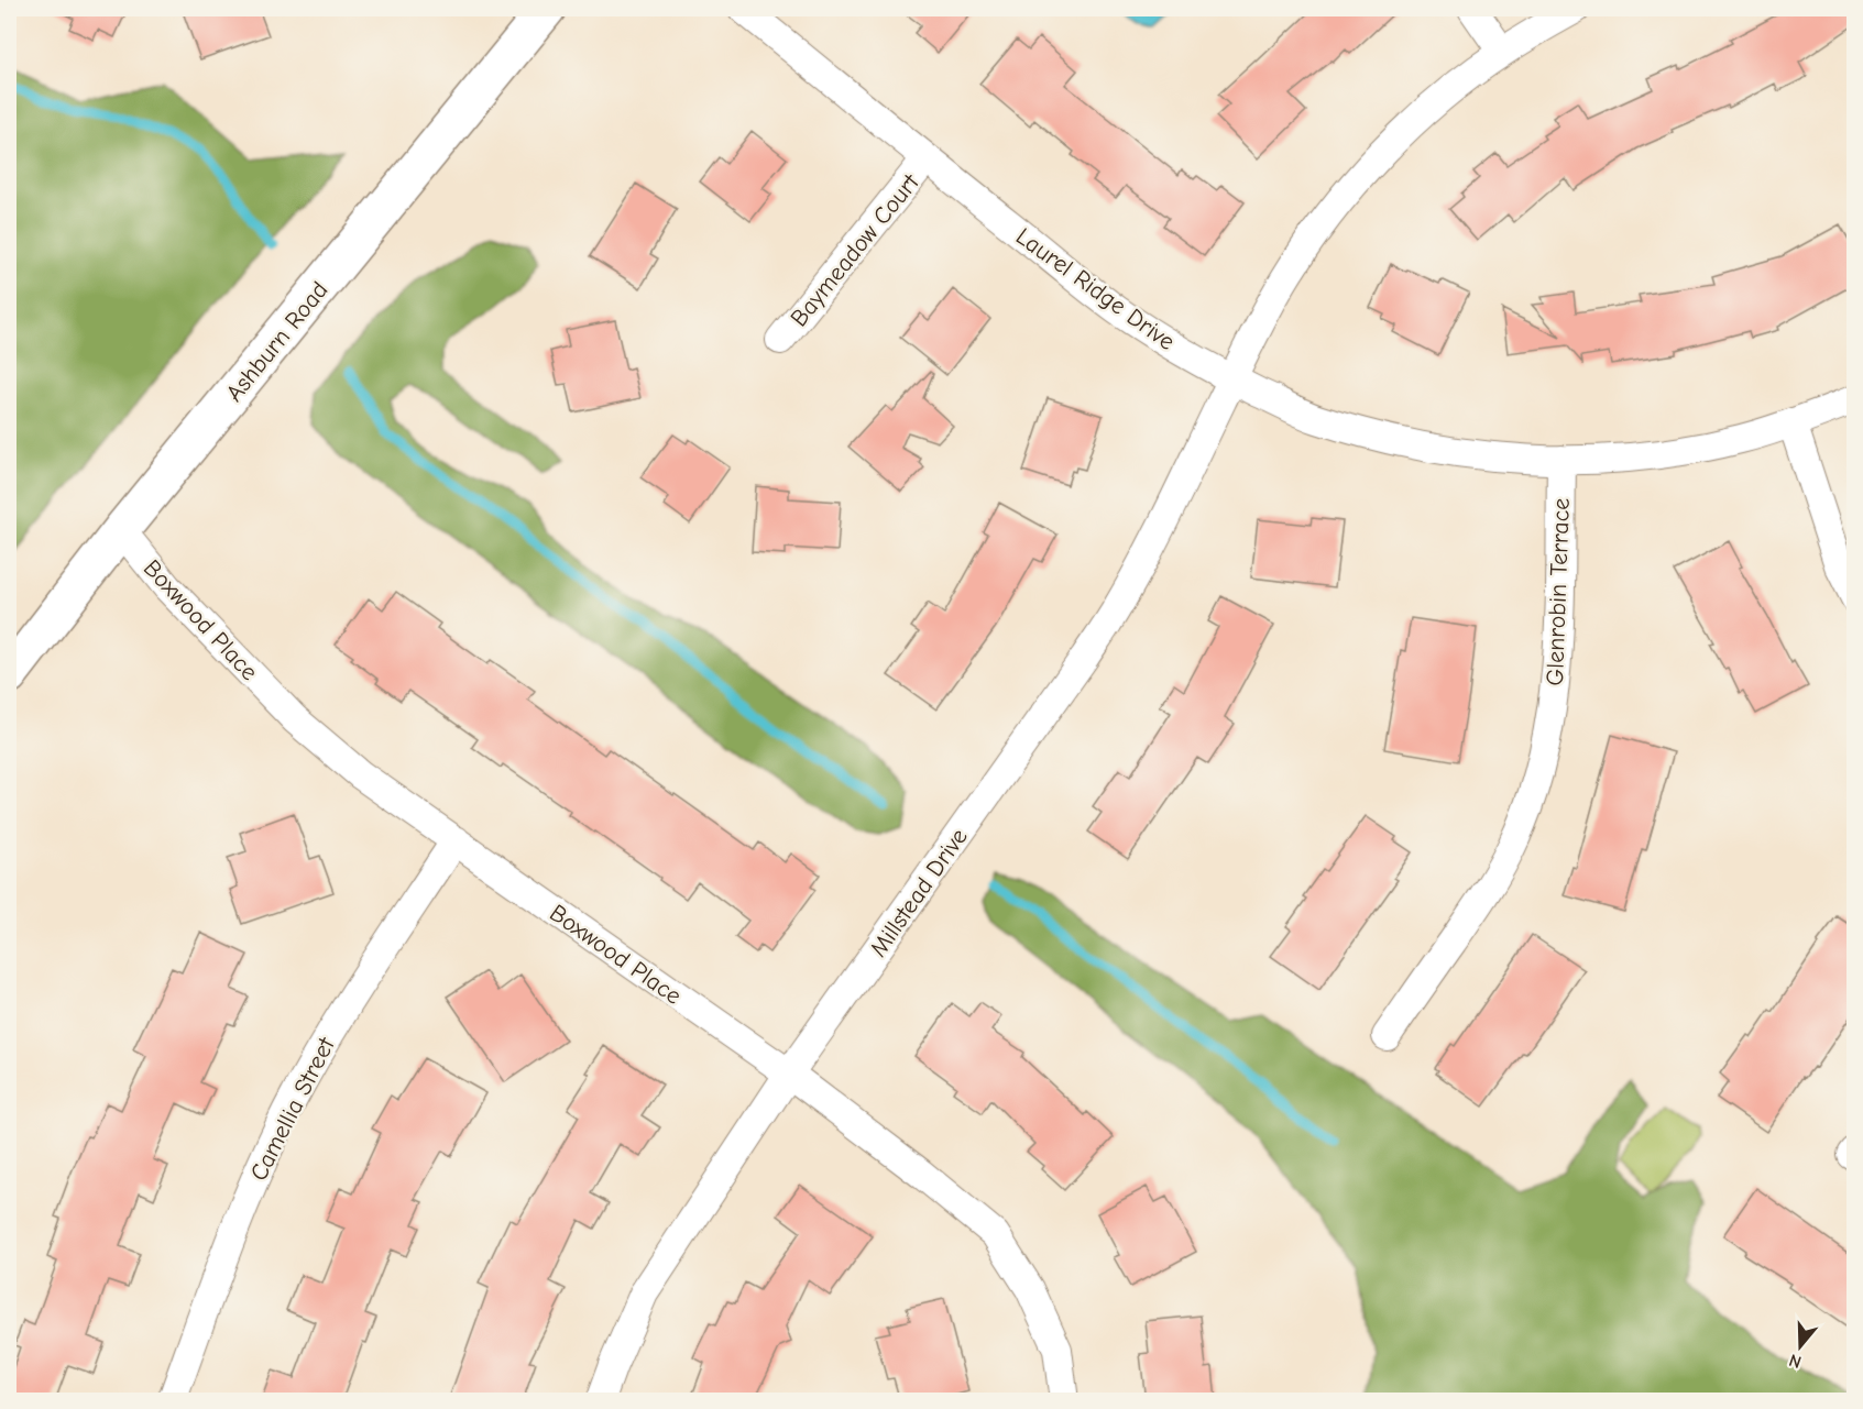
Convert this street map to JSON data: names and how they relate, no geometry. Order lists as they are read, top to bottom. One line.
{"streets":{"street":["Baymeadow Court","Laurel Ridge Drive","Ashburn Road","Glenrobin Terrace","Boxwood Place","Millstead Drive","Camellia Street"]},"crossings":[["Baymeadow Court","Laurel Ridge Drive"],["Laurel Ridge Drive","Glenrobin Terrace"],["Laurel Ridge Drive","Millstead Drive"],["Ashburn Road","Boxwood Place"],["Boxwood Place","Millstead Drive"],["Boxwood Place","Camellia Street"]],"north":"bottom"}
